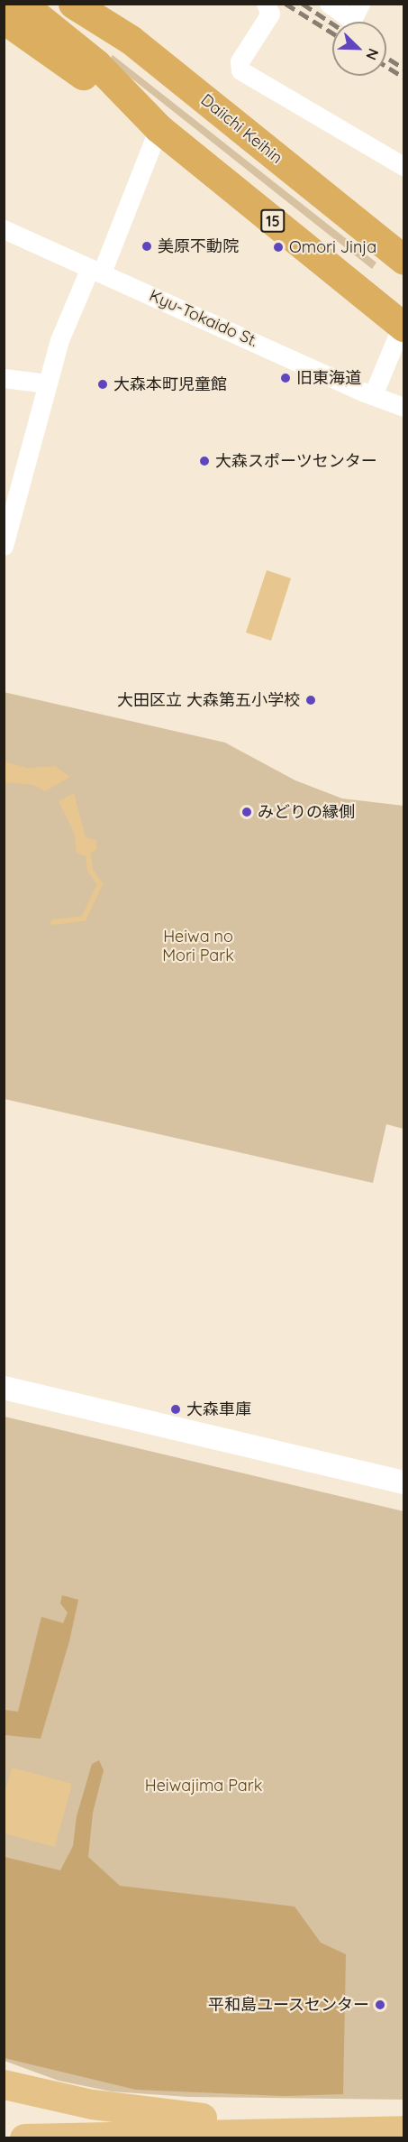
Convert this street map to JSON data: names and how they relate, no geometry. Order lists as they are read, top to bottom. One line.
{"streets":{"highway":["Daiichi Keihin","15"],"street":["Kyu-Tokaido St."]},"parks":["Heiwa no Mori Park","Heiwajima Park"],"places":["美原不動院","Omori Jinja","旧東海道","大森本町児童館","大森スポーツセンター","大田区立 大森第五小学校","みどりの縁側","大森車庫","平和島ユースセンター"],"north":"bottom right"}
